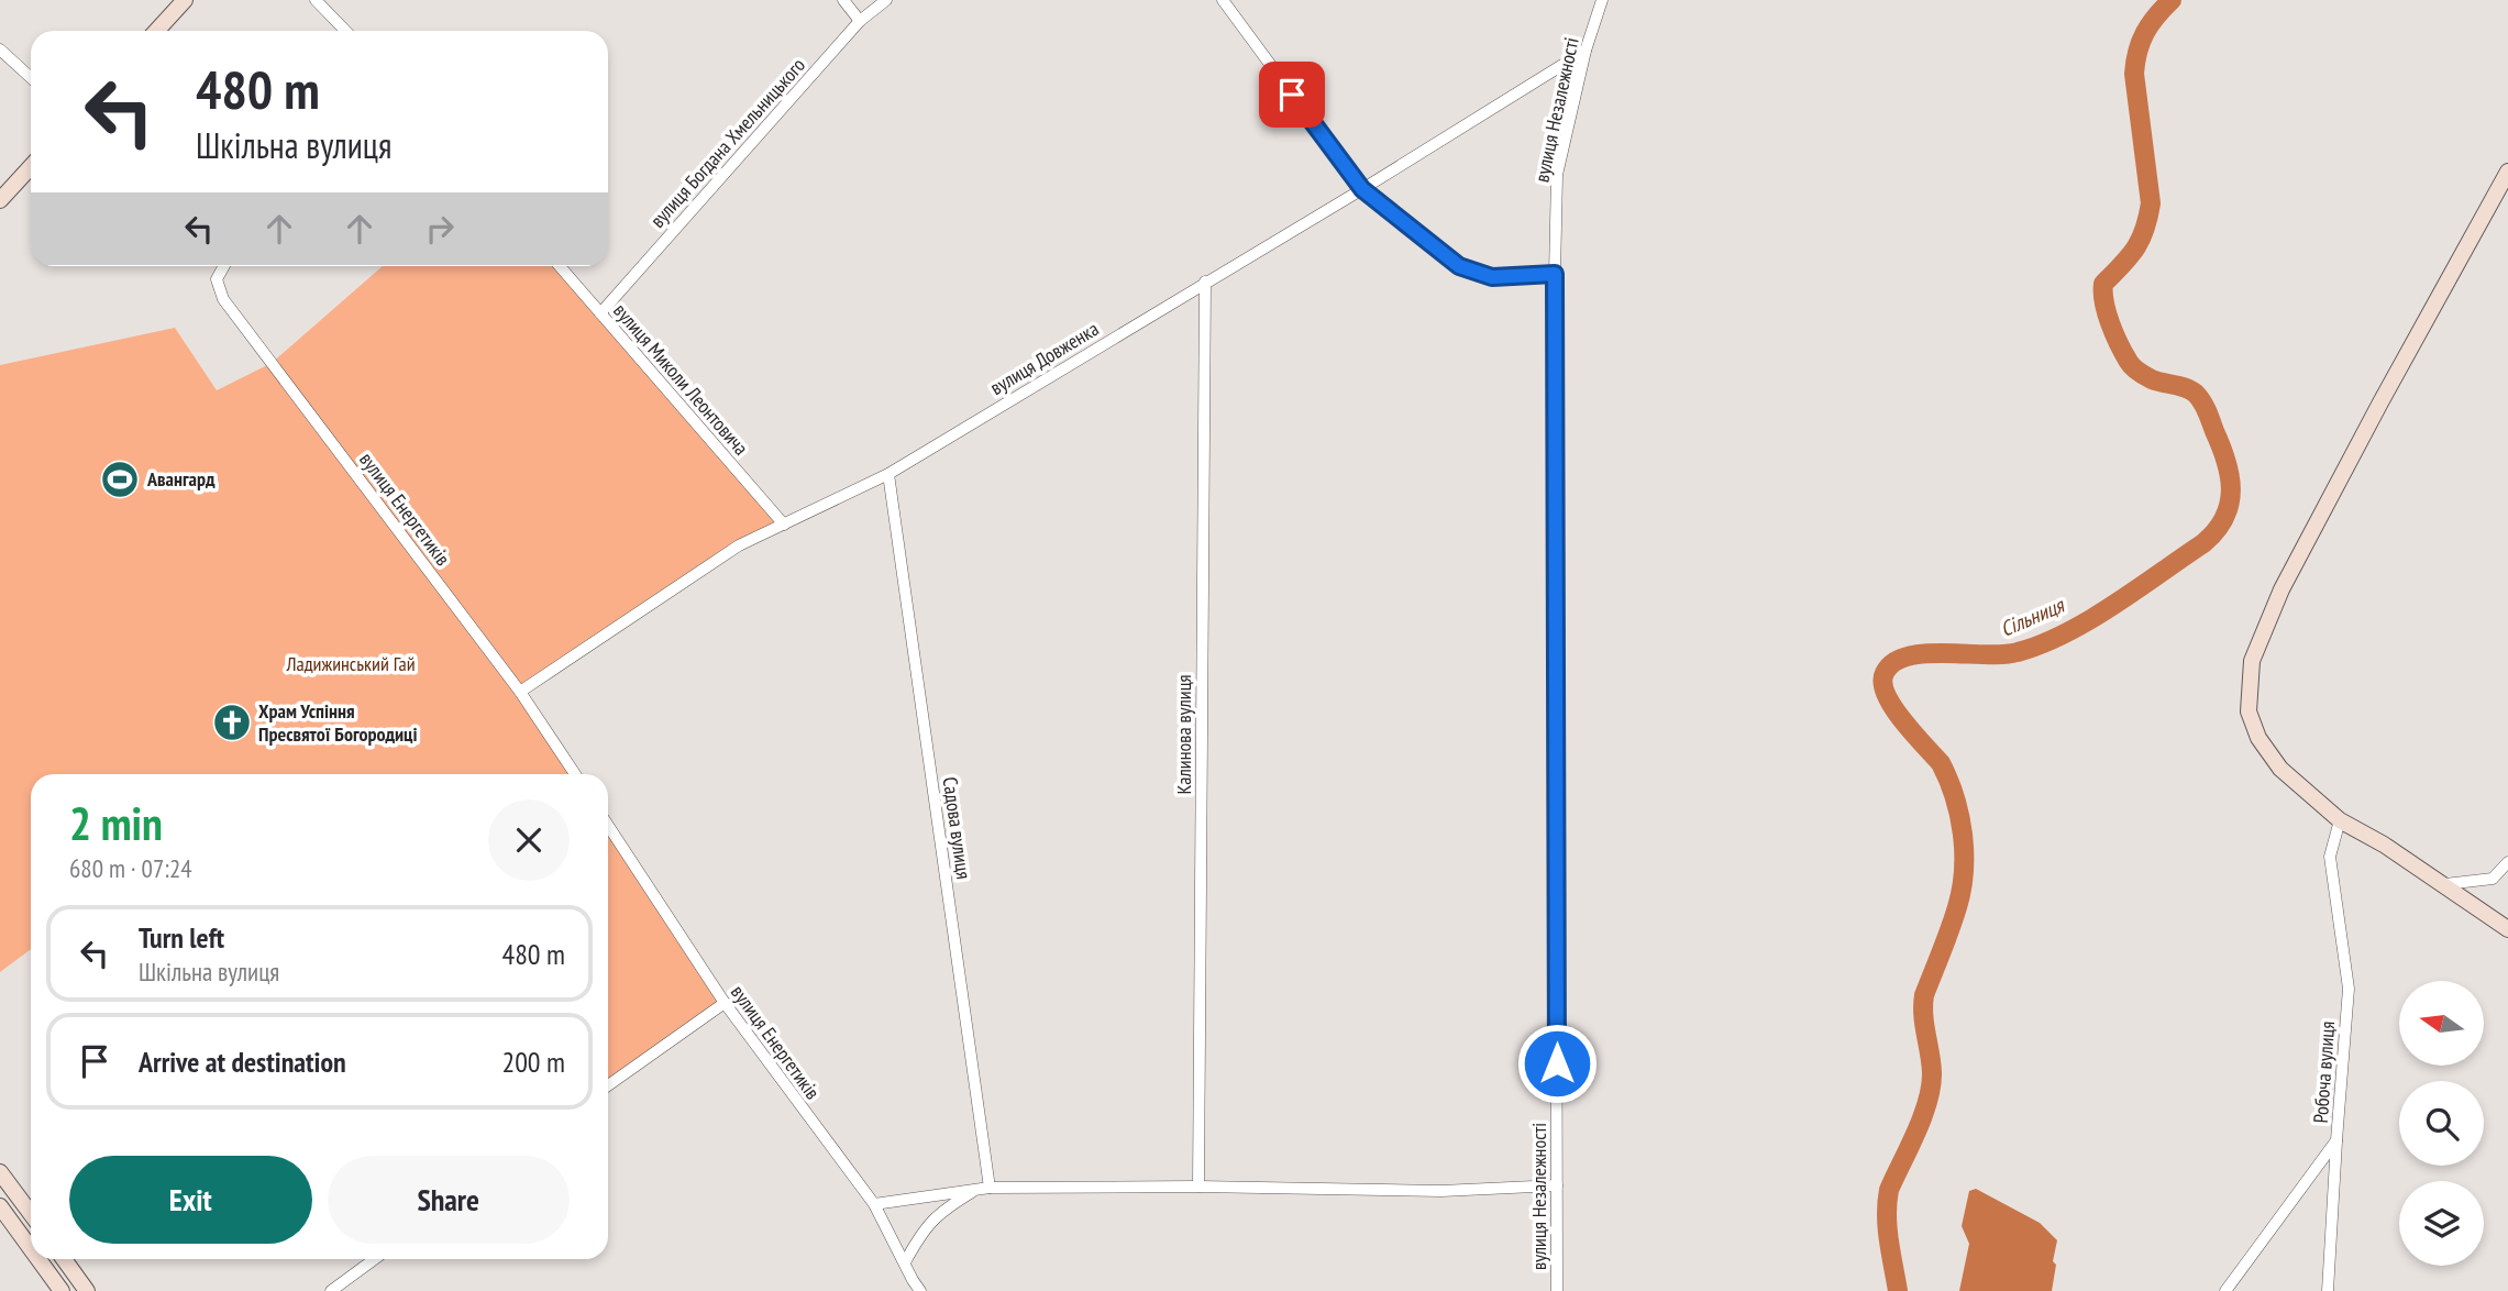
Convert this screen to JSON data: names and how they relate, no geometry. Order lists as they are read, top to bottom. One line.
{"streets":{"street":["вулиця Незалежності","вулиця Богдана Хмельницького","вулиця Довженка","вулиця Миколи Леонтовича","вулиця Енергетиків","Калинова вулиця","Садова вулиця","Робоча вулиця"]},"crossings":[["вулиця Незалежності","вулиця Довженка"],["вулиця Богдана Хмельницького","вулиця Миколи Леонтовича"],["вулиця Довженка","вулиця Миколи Леонтовича"],["вулиця Довженка","вулиця Енергетиків"],["вулиця Довженка","Калинова вулиця"],["вулиця Довженка","Садова вулиця"]],"water":["Сільниця"],"parks":["Ладижинський Гай"],"places":{"sports":["Авангард"],"church":["Храм Успіння Пресвятої Богородиці"]},"north":"left","page":{"turn":["480 m","Шкільна вулиця"],"heading":["2 min","680 m · 07:24"],"list":[{"name":"Turn left","note":"Шкільна вулиця","value":"480 m"},{"name":"Arrive at destination","value":"200 m"}],"buttons":["Exit","Share"]}}
